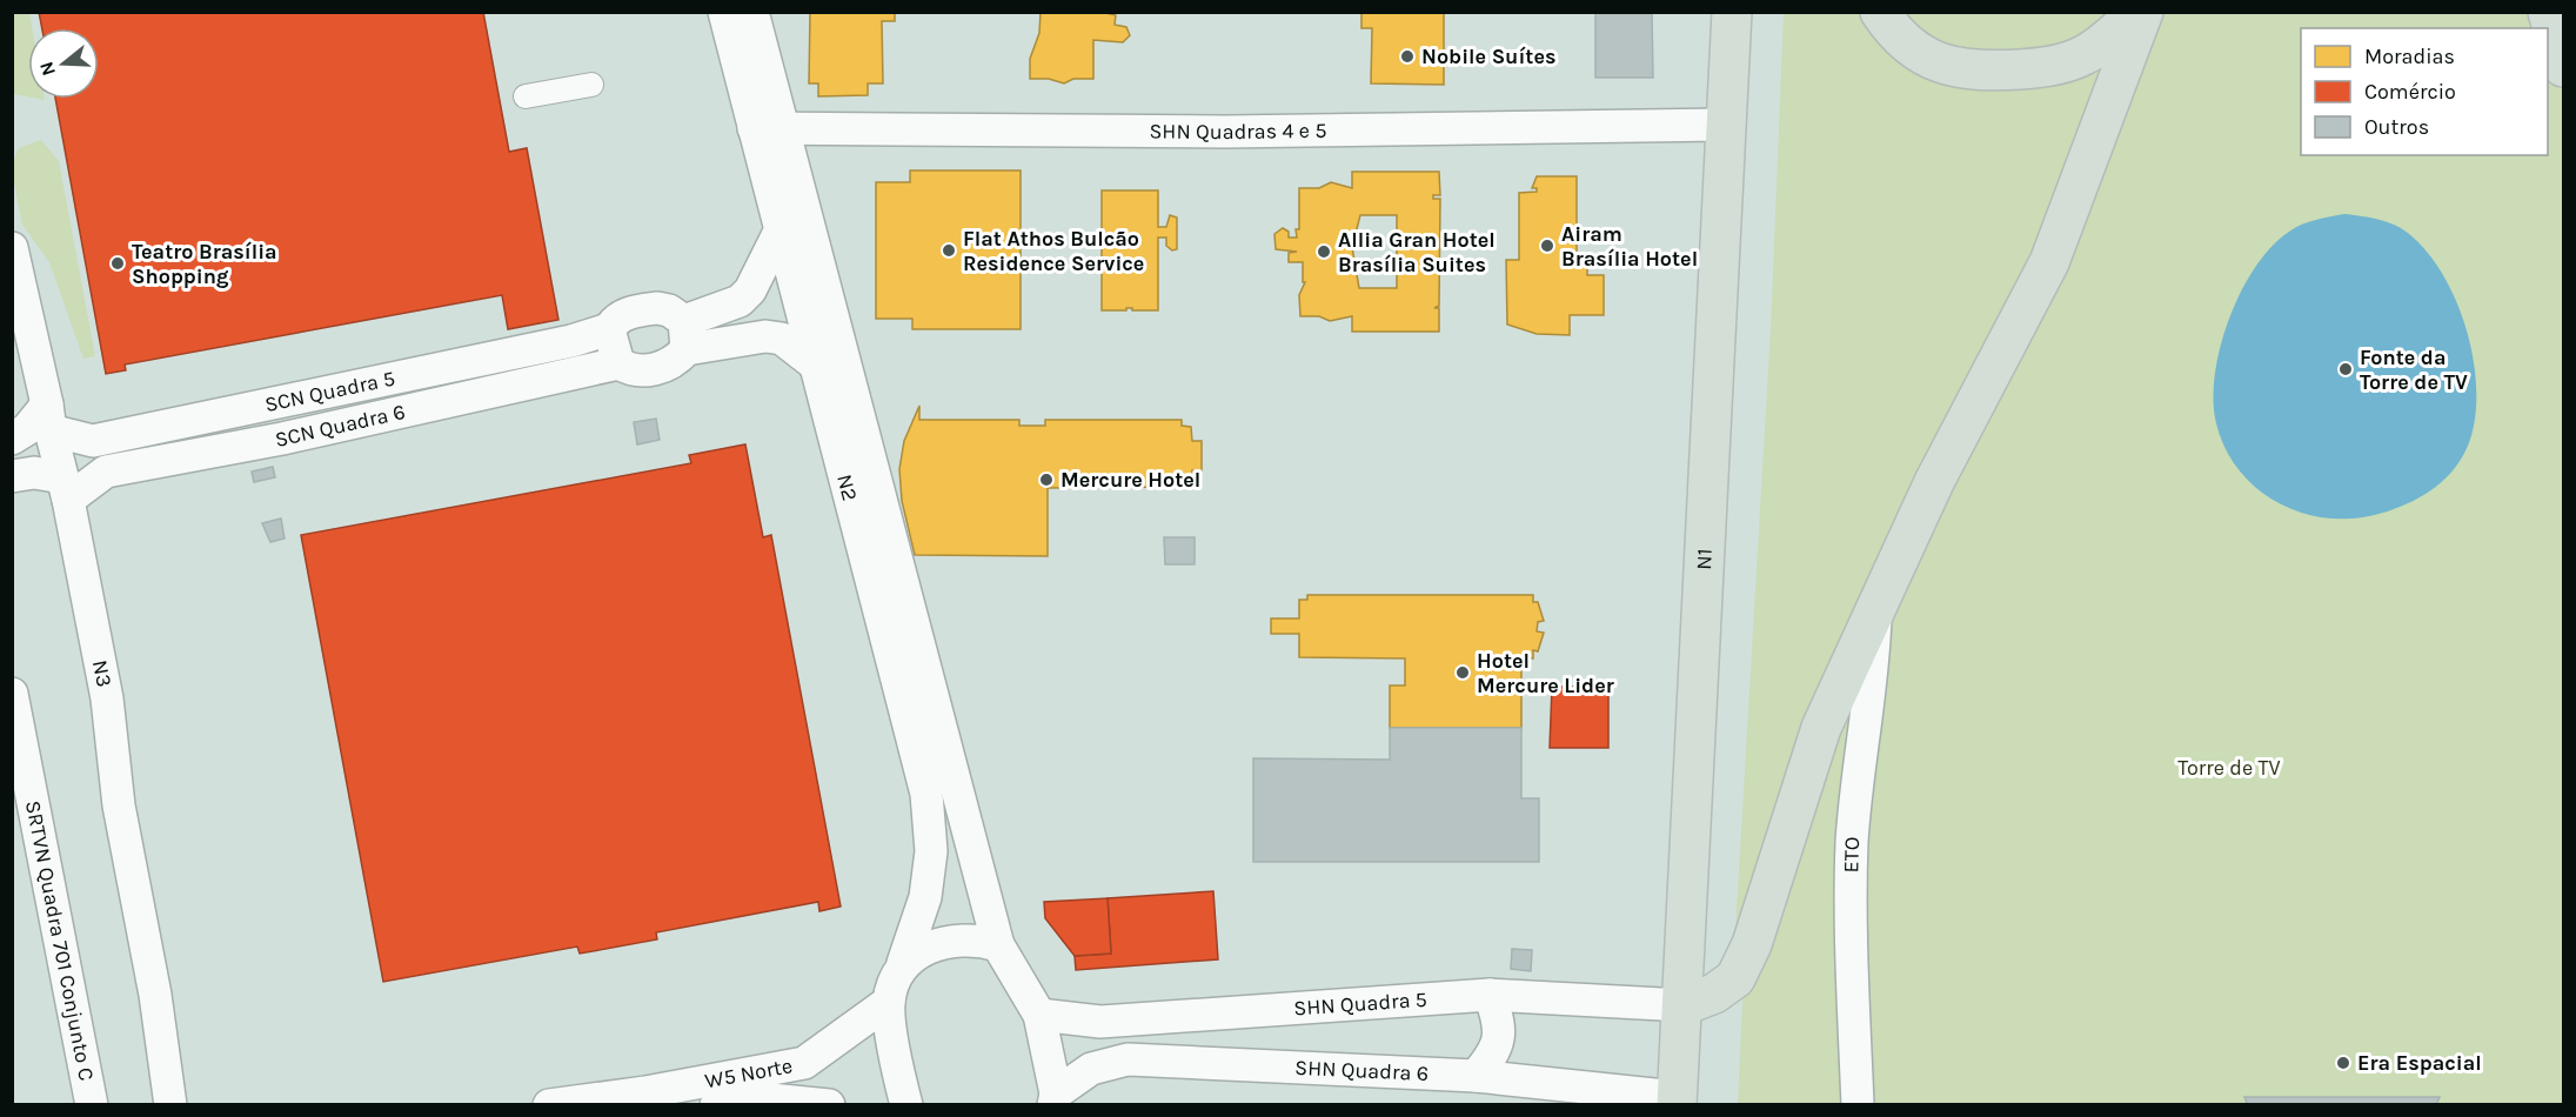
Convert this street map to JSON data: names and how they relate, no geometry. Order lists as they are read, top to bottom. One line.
{"streets":{"highway":["N1"],"street":["SHN Quadras 4 e 5","SCN Quadra 5","SCN Quadra 6","N2","N3","ETO","SRTVN Quadra 701 Conjunto C","SHN Quadra 5","SHN Quadra 6","W5 Norte"]},"crossings":[["SHN Quadras 4 e 5","N2"],["SHN Quadras 4 e 5","N1"],["SCN Quadra 5","SCN Quadra 6"],["SCN Quadra 5","N3"],["SCN Quadra 6","N3"],["N2","SHN Quadra 5"],["N2","SHN Quadra 6"],["N2","W5 Norte"],["N1","SHN Quadra 5"],["N1","SHN Quadra 6"]],"parks":["Torre de TV"],"places":["Nobile Suítes","Airam Brasília Hotel","Flat Athos Bulcão Residence Service","Allia Gran Hotel Brasília Suites","Teatro Brasília Shopping","Fonte da Torre de TV","Mercure Hotel","Hotel Mercure Lider","Era Espacial"],"legend":["Moradias","Comércio","Outros"],"north":"left"}
